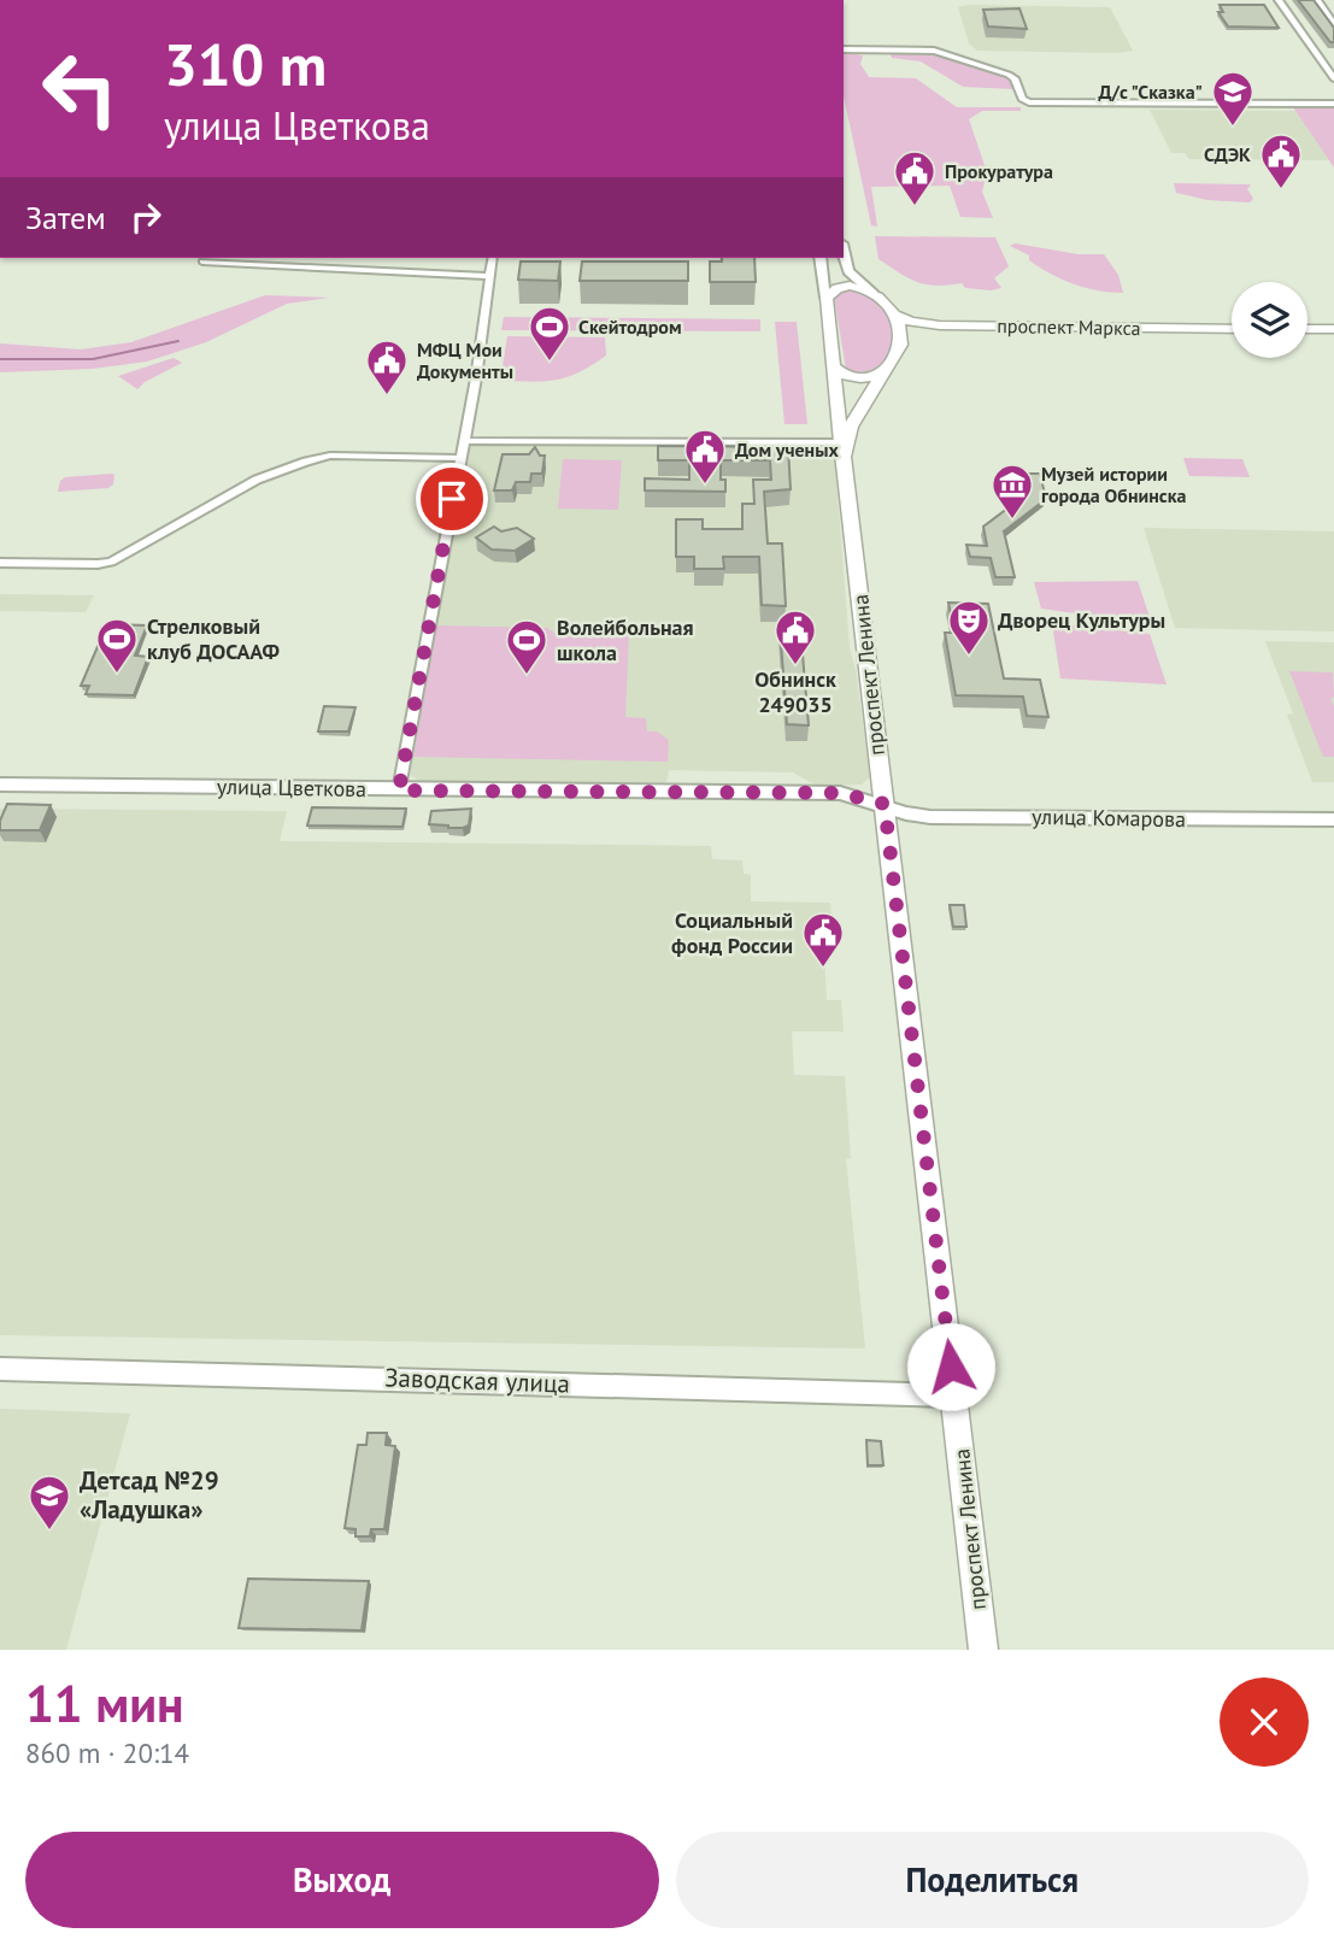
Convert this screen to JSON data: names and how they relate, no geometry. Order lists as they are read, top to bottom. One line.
{"streets":{"main road":["проспект Маркса","проспект Ленина"],"street":["улица Цветкова","улица Комарова","Заводская улица"]},"crossings":[["проспект Маркса","проспект Ленина"],["проспект Ленина","улица Цветкова"],["проспект Ленина","улица Комарова"],["проспект Ленина","Заводская улица"],["улица Цветкова","улица Комарова"]],"places":{"school or university":["Д/с \"Сказка\"","Детсад №29 «Ладушка»"],"public building":["СДЭК","Прокуратура","МФЦ Мои Документы","Дом ученых","Обнинск 249035","Социальный фонд России"],"sports":["Скейтодром","Стрелковый клуб ДОСААФ","Волейбольная школа"],"museum":["Музей истории города Обнинска"],"theatre":["Дворец Культуры"]},"page":{"turn":["310 m","улица Цветкова"],"then":"Затем","heading":["11 мин","860 m · 20:14"],"buttons":["Выход","Поделиться"]}}
